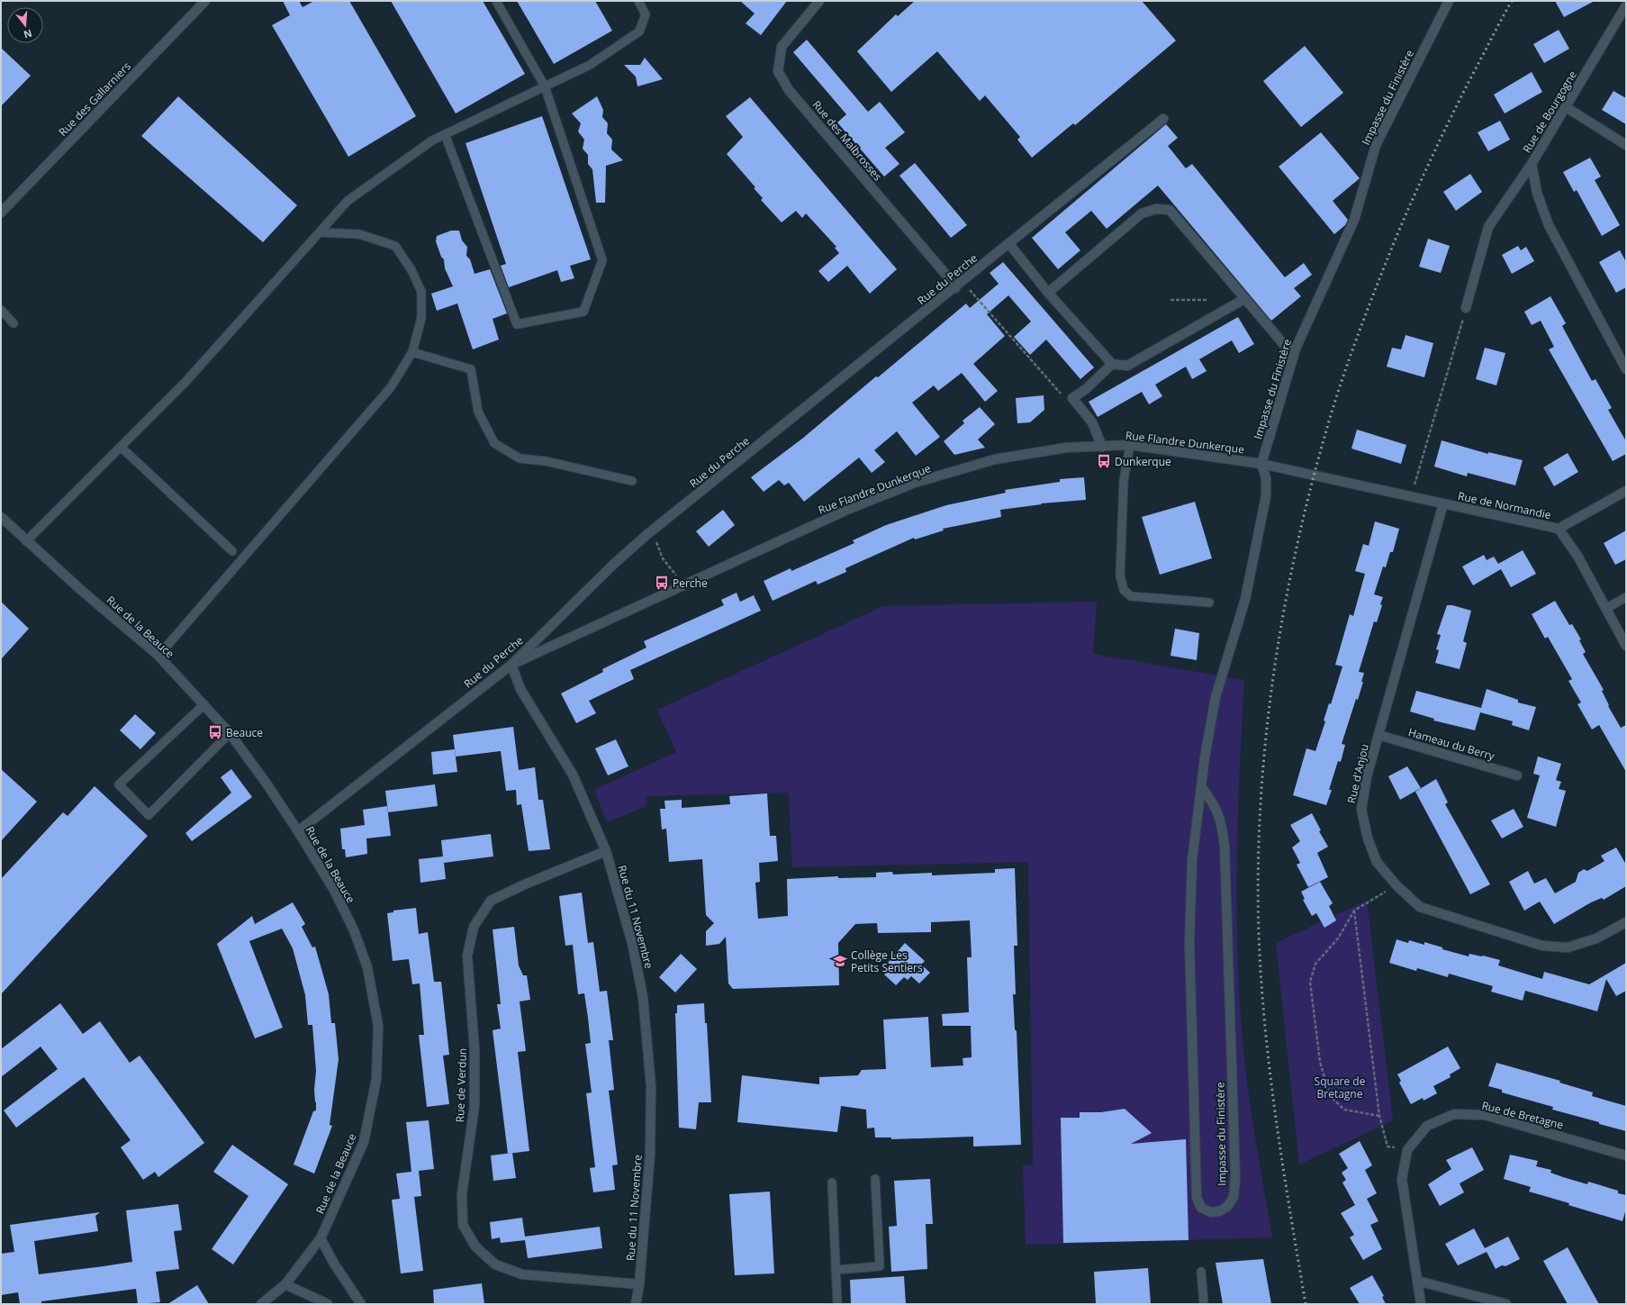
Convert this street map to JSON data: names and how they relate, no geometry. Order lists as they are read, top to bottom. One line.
{"streets":{"street":["Impasse du Finistère","Rue des Gallarniers","Rue de Bourgogne","Rue des Malbrosses","Rue du Perche","Rue Flandre Dunkerque","Rue de Normandie","Rue de la Beauce","Hameau du Berry","Rue d'Anjou","Rue du 11 Novembre","Rue de Verdun","Rue de Bretagne"]},"crossings":[["Impasse du Finistère","Rue Flandre Dunkerque"],["Rue des Malbrosses","Rue du Perche"],["Rue du Perche","Rue Flandre Dunkerque"],["Rue du Perche","Rue de la Beauce"],["Rue du Perche","Rue du 11 Novembre"],["Rue Flandre Dunkerque","Rue de Normandie"],["Rue Flandre Dunkerque","Rue du 11 Novembre"],["Rue de Normandie","Rue d'Anjou"],["Hameau du Berry","Rue d'Anjou"],["Rue du 11 Novembre","Rue de Verdun"]],"parks":["Square de Bretagne"],"places":{"bus stop":["Dunkerque","Perche","Beauce"],"school or university":["Collège Les Petits Sentiers"]},"north":"bottom"}
